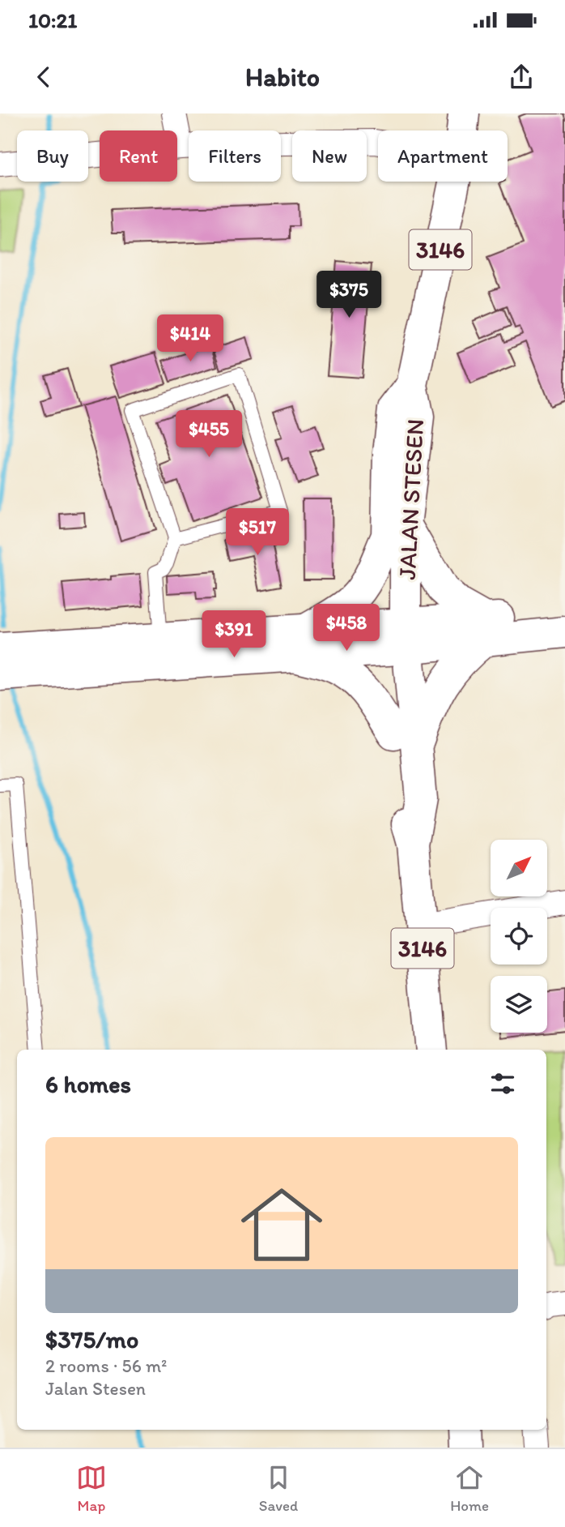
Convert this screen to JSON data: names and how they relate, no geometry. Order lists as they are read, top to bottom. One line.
{"streets":{"main road":["3146","JALAN STESEN"]},"crossings":[["3146","JALAN STESEN"]],"north":"top right","page":{"status":"10:21","header":"Habito","chip":["Buy","Rent","Filters","New","Apartment"],"price":["$375","$414","$455","$517","$458","$391"],"heading":"6 homes","list":[{"name":"$375/mo","note":"2 rooms · 56 m² · Jalan Stesen"}],"tabs":["Map","Saved","Home"]}}
